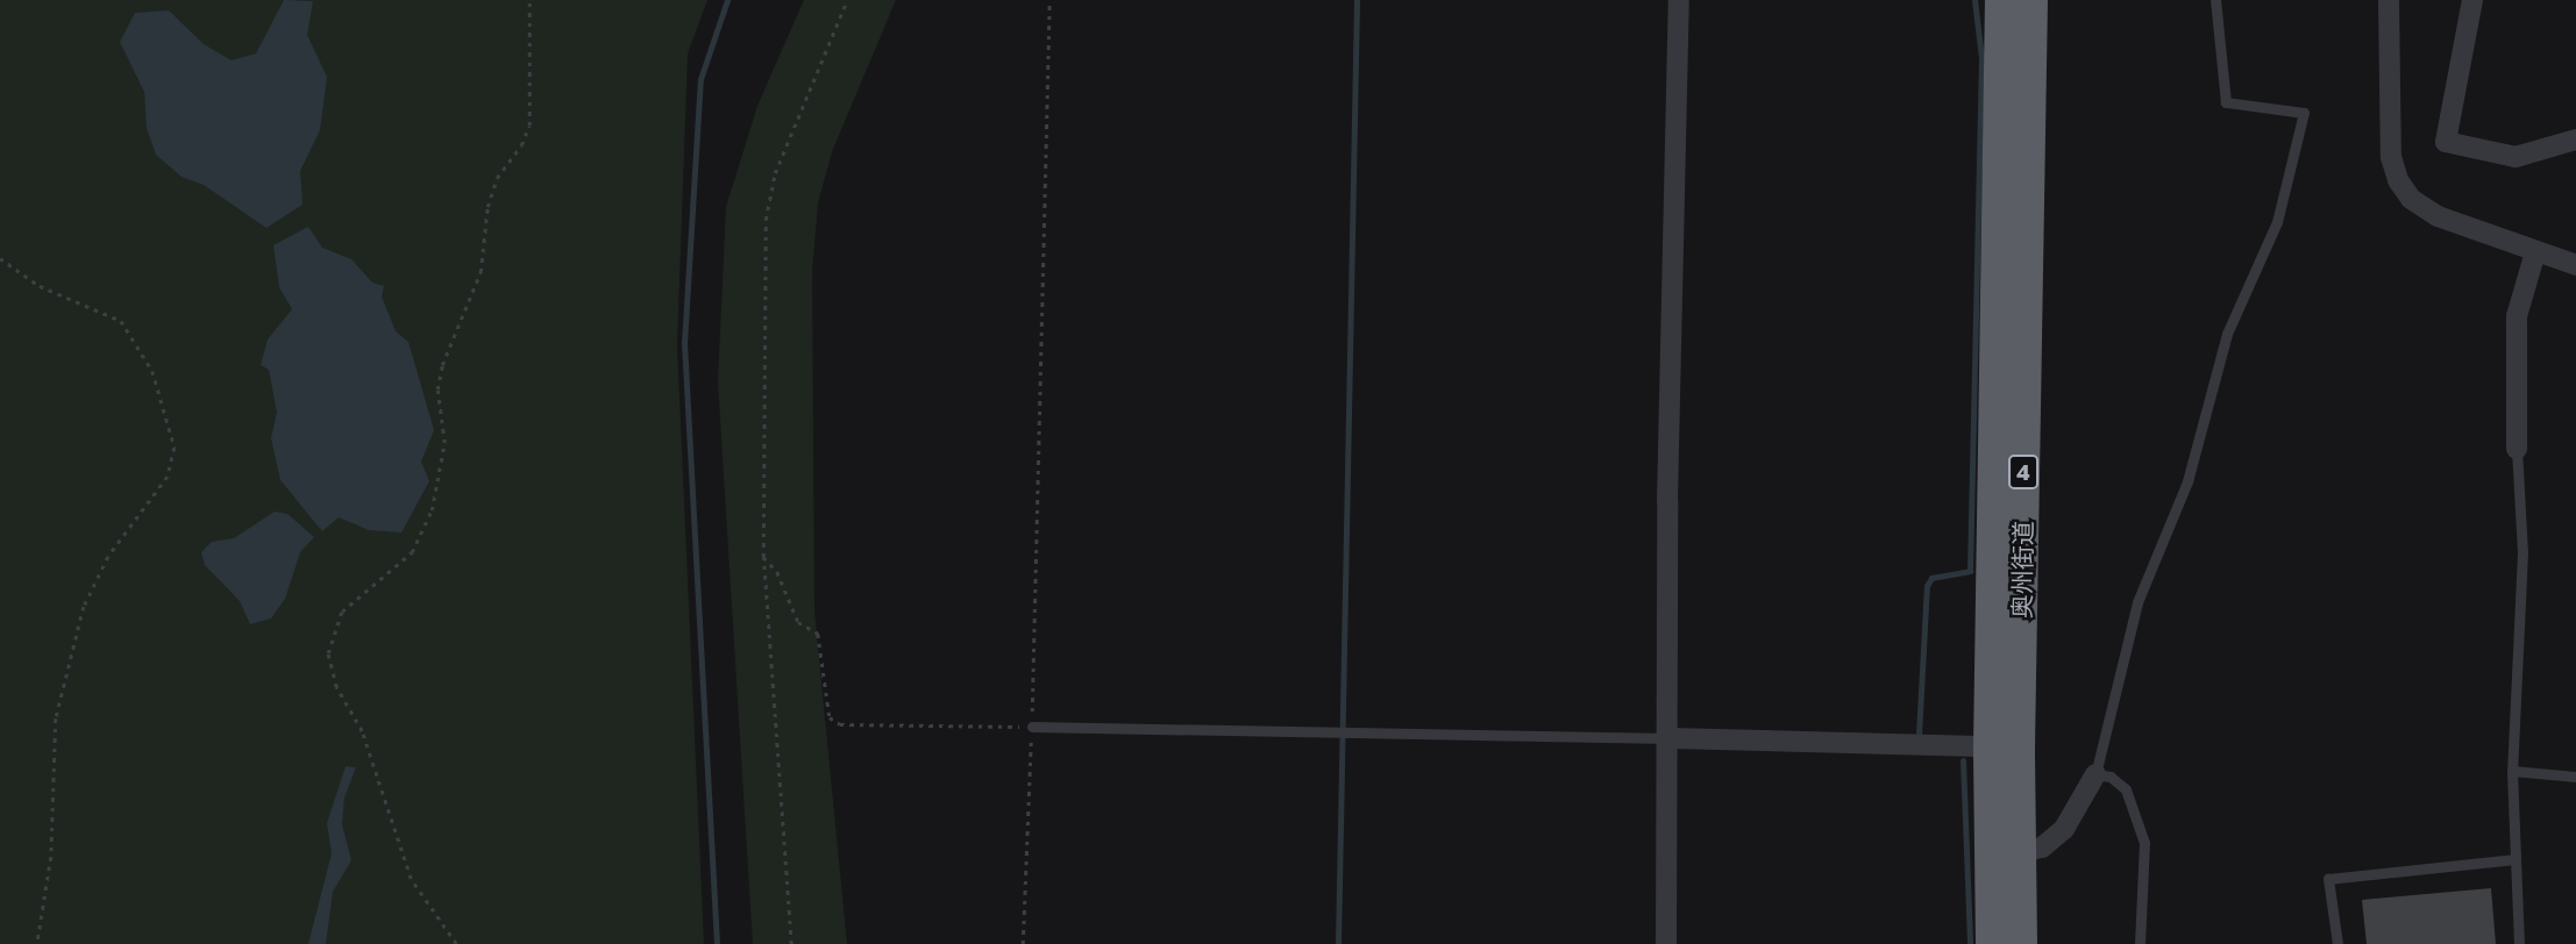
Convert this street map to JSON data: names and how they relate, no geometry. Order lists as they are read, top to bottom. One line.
{"streets":{"highway":["4","奥州街道"]}}
